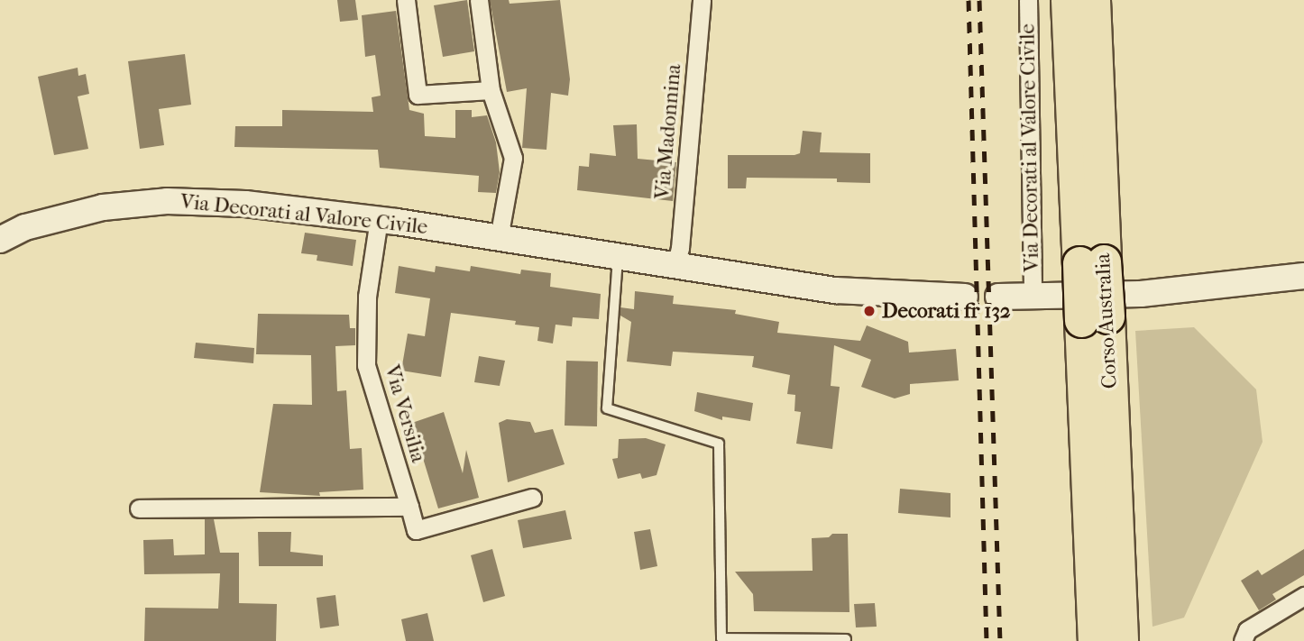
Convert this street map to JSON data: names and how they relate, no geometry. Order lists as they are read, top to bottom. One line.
{"streets":{"highway":["Corso Australia"],"street":["Via Madonnina","Via Decorati al Valore Civile","Via Versilia"]},"crossings":[["Via Madonnina","Via Decorati al Valore Civile"],["Via Decorati al Valore Civile","Via Versilia"]],"places":["Decorati fr 132"]}
